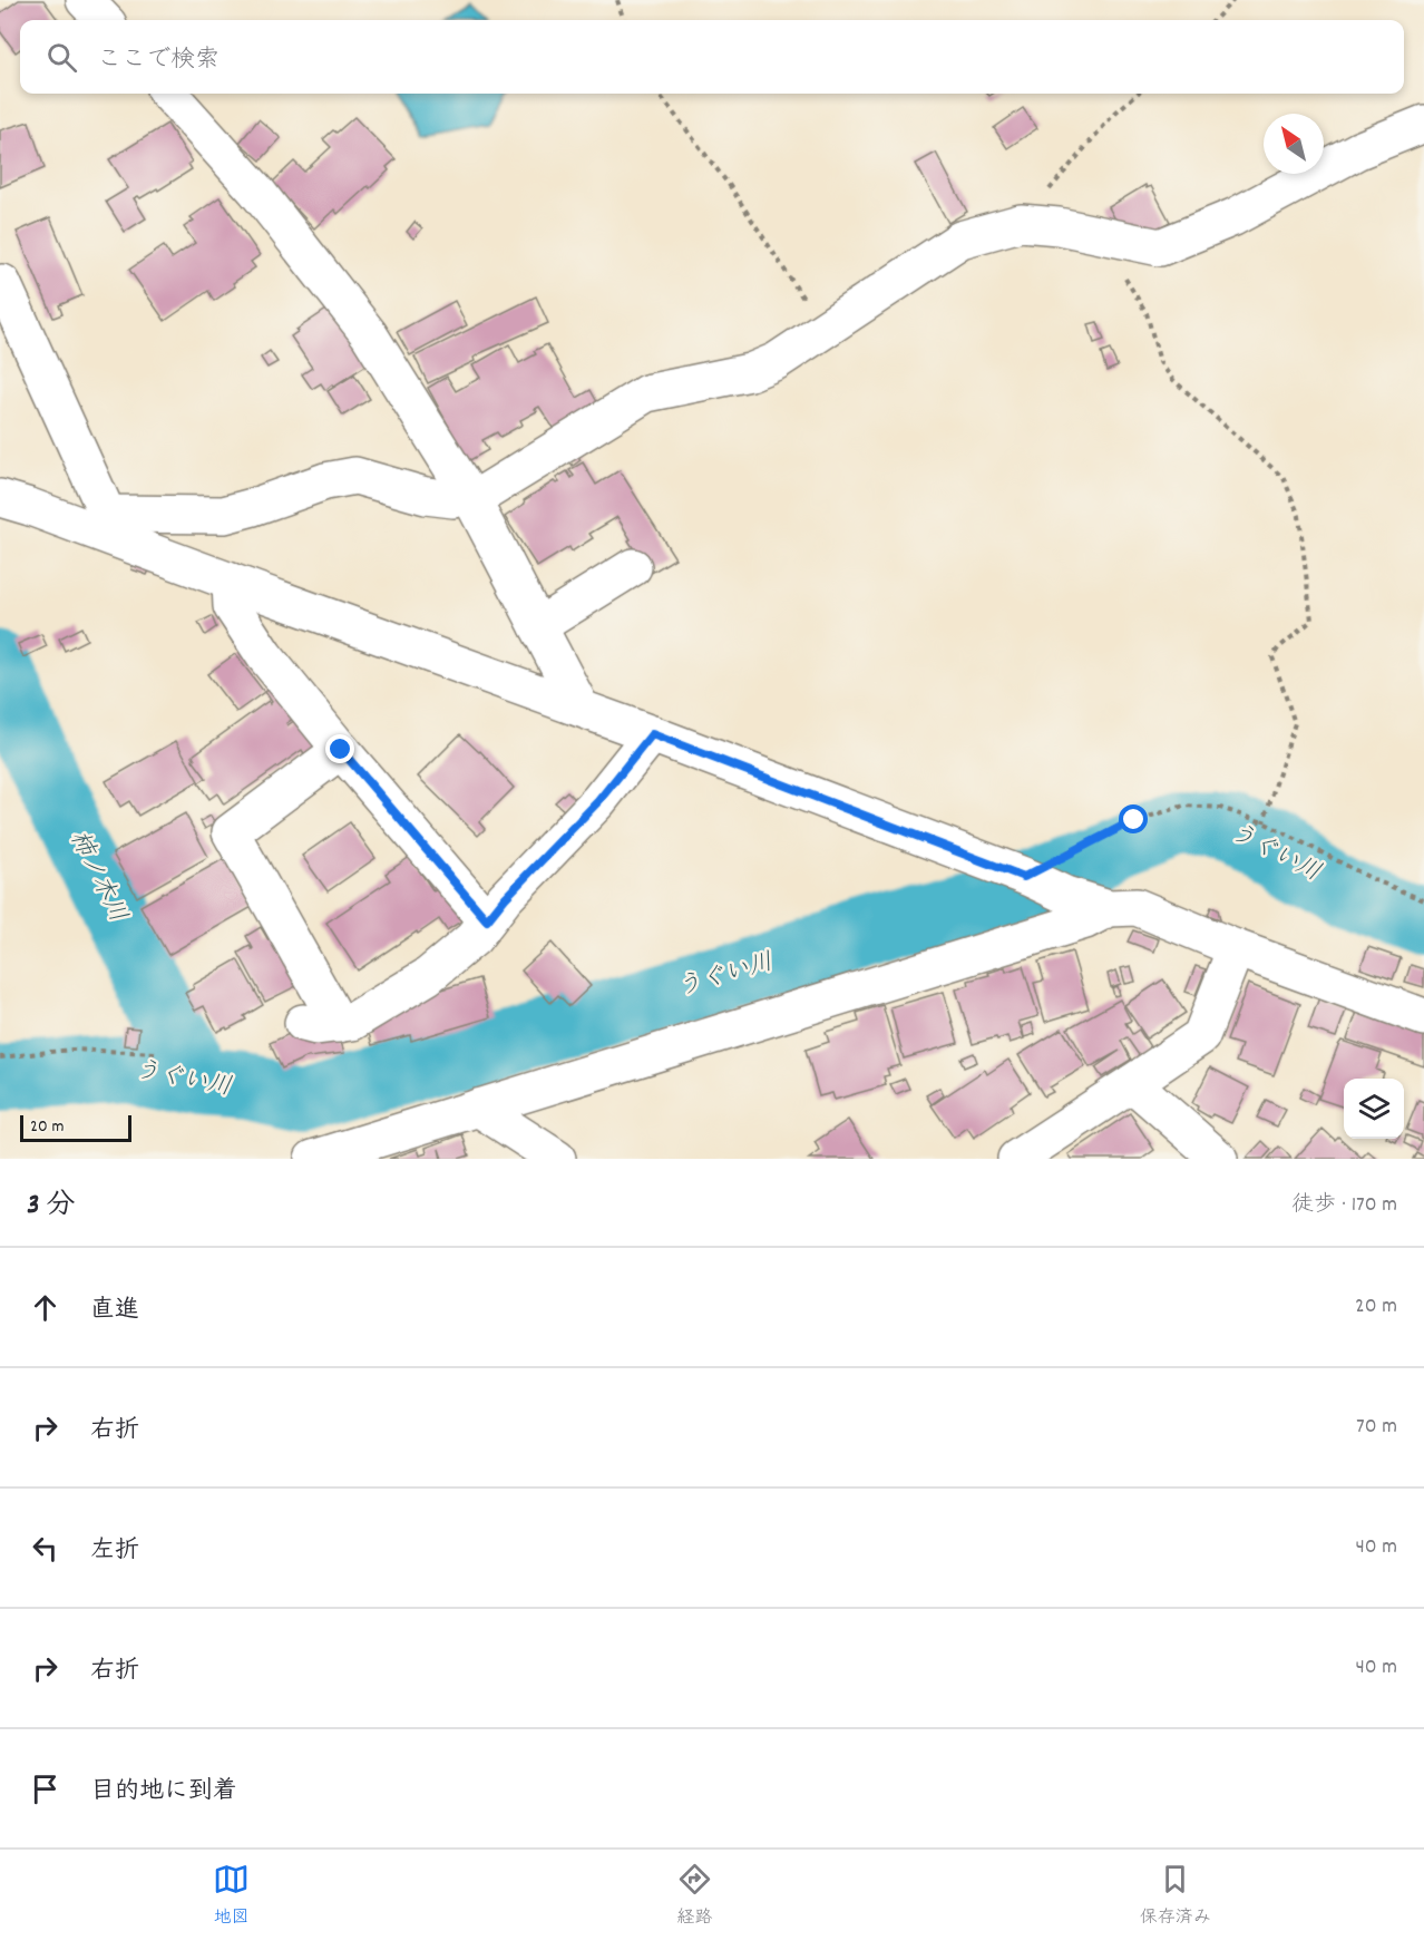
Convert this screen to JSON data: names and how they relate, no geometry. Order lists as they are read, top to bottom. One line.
{"water":["うぐい川","柿ノ木川"],"scale_bar":"20 m","north":"top left","page":{"search":"ここで検索","scale":"20 m","heading":["3 分","徒歩 · 170 m"],"list":[["直進","20 m"],["右折","70 m"],["左折","40 m"],["右折","40 m"],"目的地に到着"],"nav":["地図","経路","保存済み"]}}
